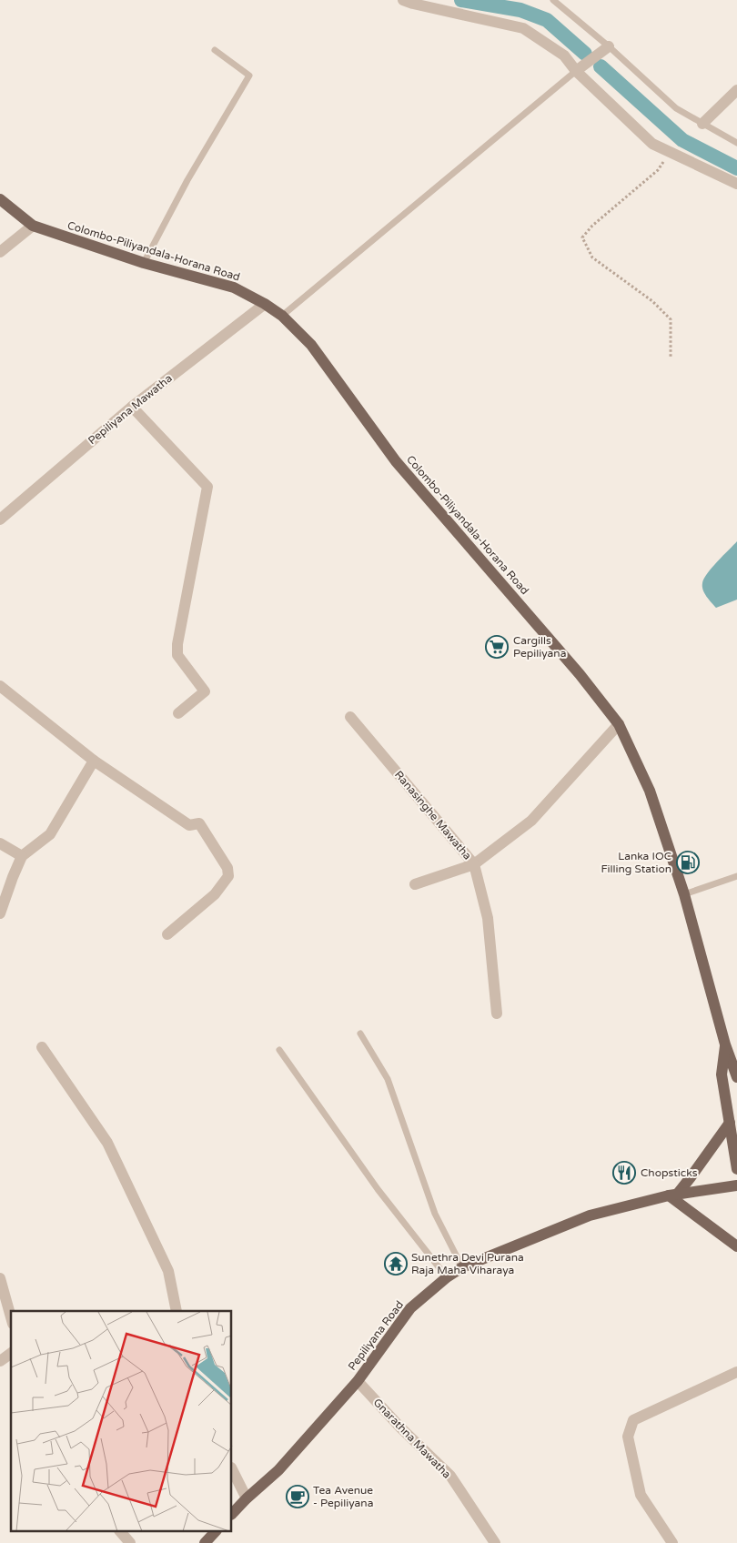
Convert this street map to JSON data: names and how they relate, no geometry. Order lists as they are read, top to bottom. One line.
{"streets":{"main road":["Colombo-Piliyandala-Horana Road","Pepiliyana Road"],"street":["Pepiliyana Mawatha","Ranasinghe Mawatha","Gnarathna Mawatha"]},"crossings":[["Colombo-Piliyandala-Horana Road","Pepiliyana Mawatha"],["Colombo-Piliyandala-Horana Road","Ranasinghe Mawatha"],["Pepiliyana Road","Gnarathna Mawatha"]],"places":{"supermarket":["Cargills Pepiliyana"],"fuel station":["Lanka IOC Filling Station"],"restaurant":["Chopsticks"],"temple":["Sunethra Devi Purana Raja Maha Viharaya"],"cafe":["Tea Avenue - Pepiliyana"]}}
